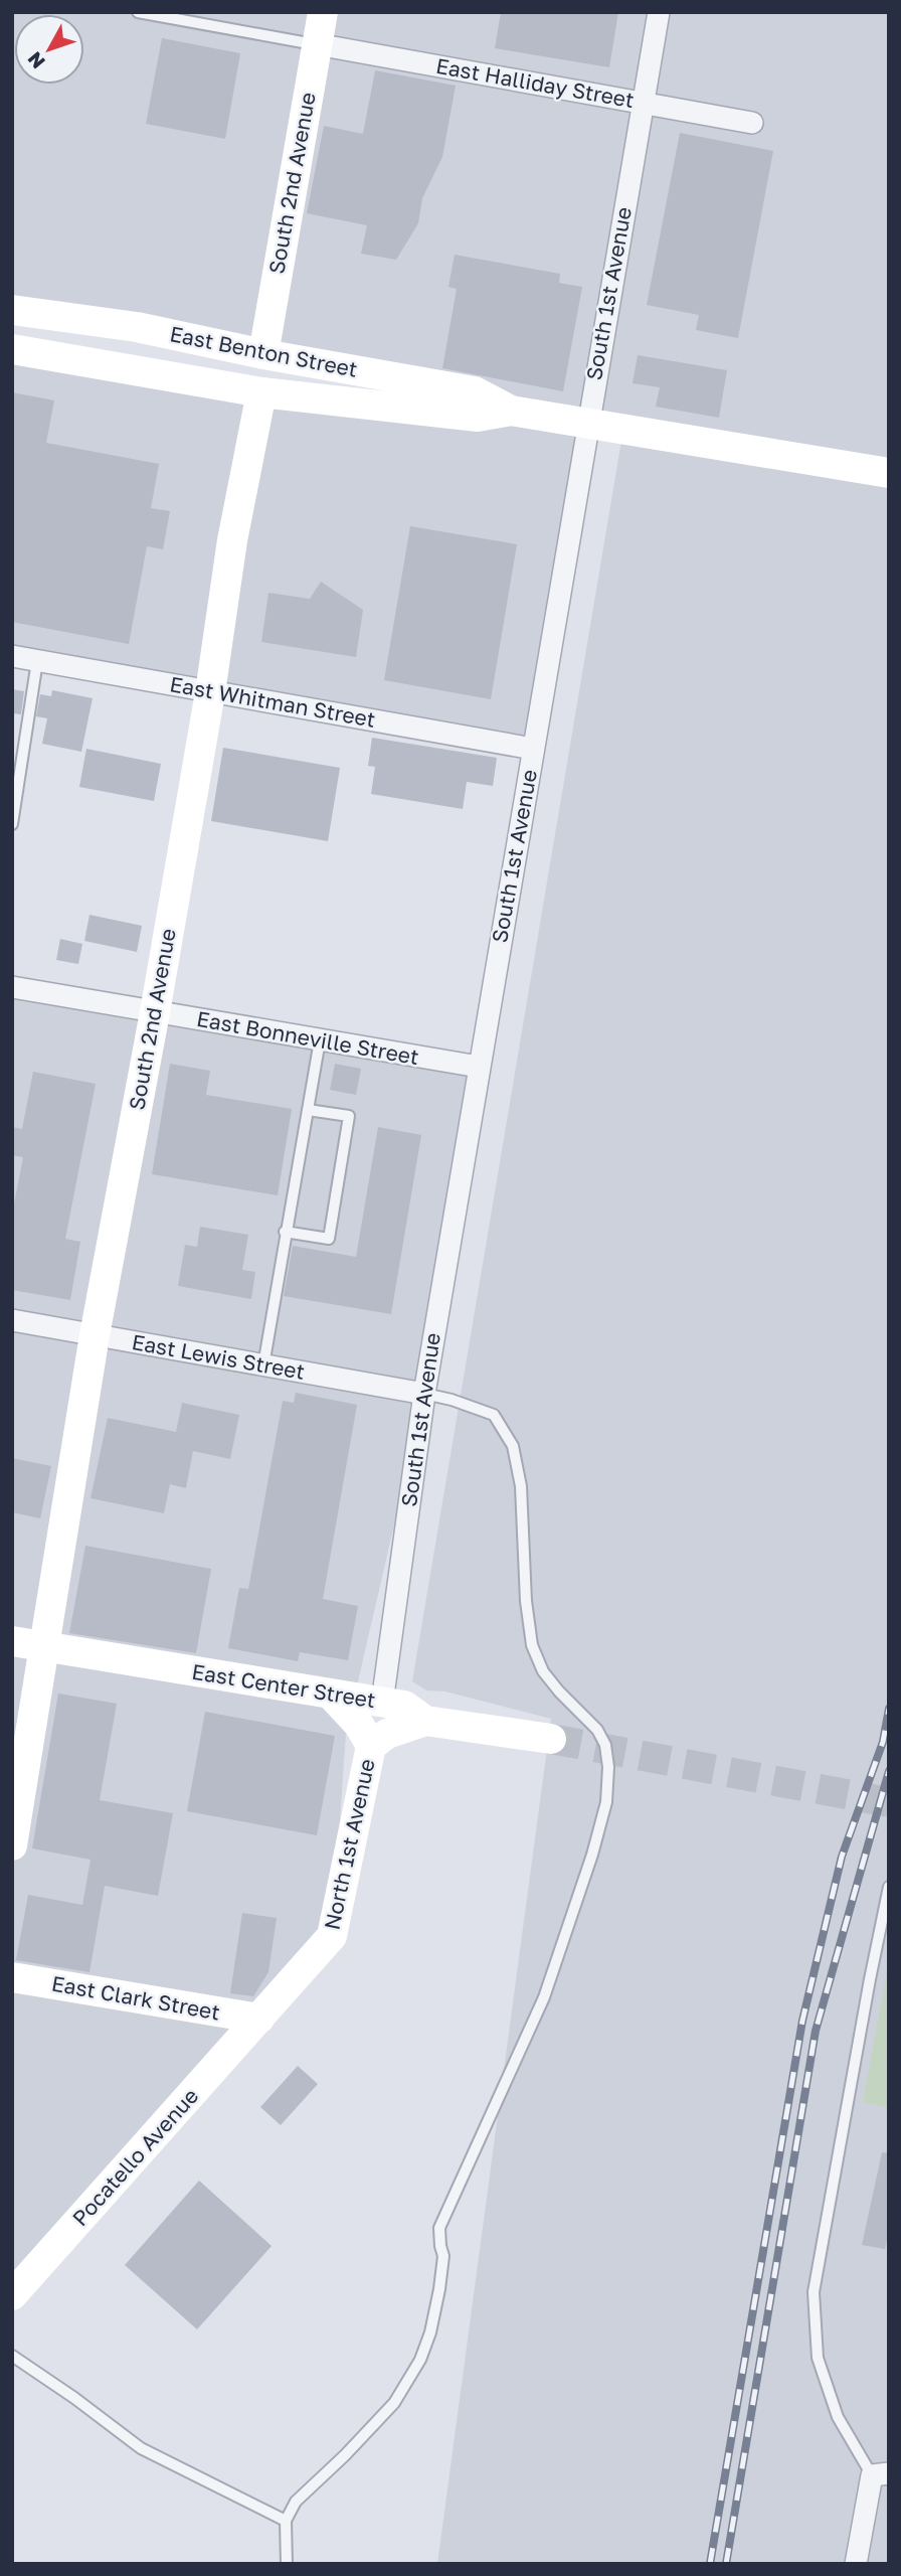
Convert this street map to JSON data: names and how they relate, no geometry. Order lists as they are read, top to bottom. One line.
{"streets":{"street":["East Halliday Street","South 2nd Avenue","South 1st Avenue","East Benton Street","East Whitman Street","East Bonneville Street","East Lewis Street","East Center Street","North 1st Avenue","East Clark Street","Pocatello Avenue"]},"crossings":[["East Halliday Street","South 2nd Avenue"],["East Halliday Street","South 1st Avenue"],["South 2nd Avenue","East Benton Street"],["South 2nd Avenue","East Whitman Street"],["South 2nd Avenue","East Bonneville Street"],["South 2nd Avenue","East Lewis Street"],["South 2nd Avenue","East Center Street"],["South 1st Avenue","East Whitman Street"],["South 1st Avenue","East Bonneville Street"],["South 1st Avenue","East Lewis Street"],["South 1st Avenue","East Center Street"],["East Center Street","North 1st Avenue"],["North 1st Avenue","East Clark Street"],["North 1st Avenue","Pocatello Avenue"],["East Clark Street","Pocatello Avenue"]],"north":"bottom left"}
